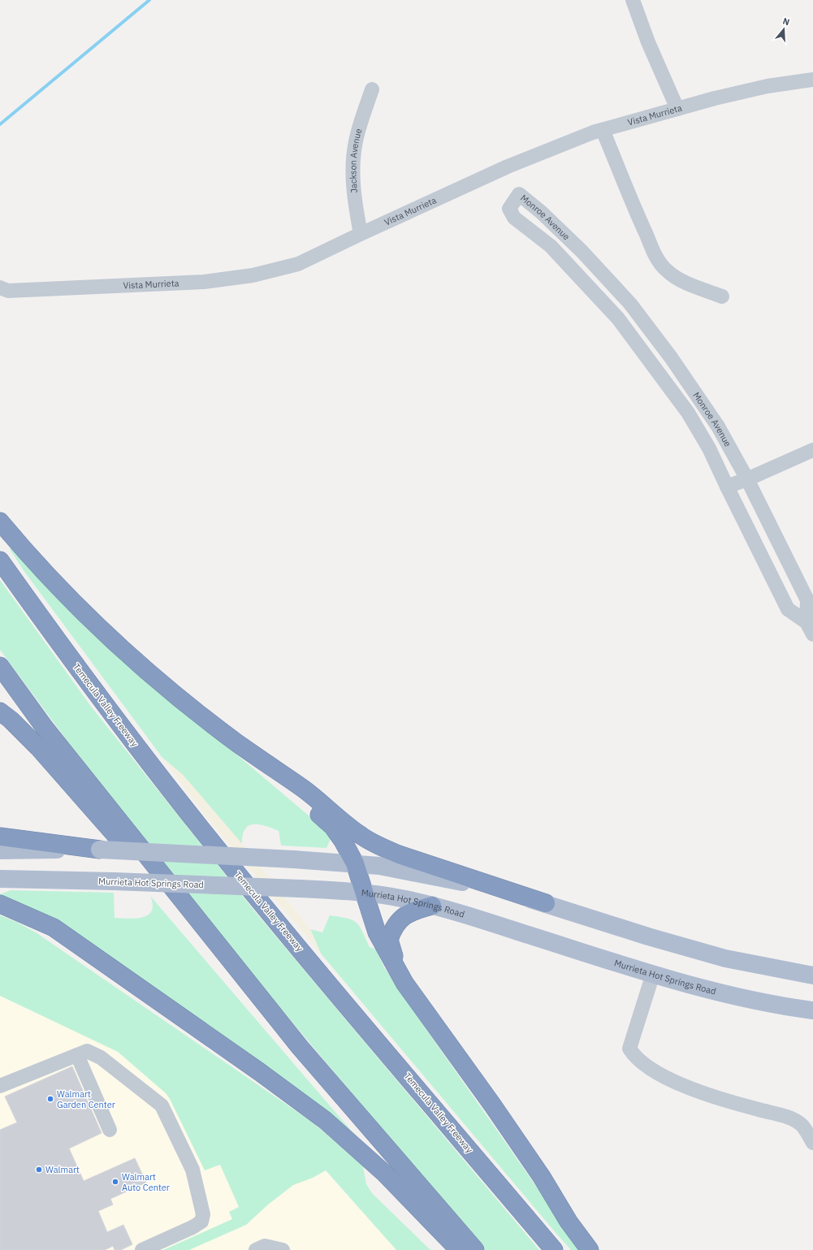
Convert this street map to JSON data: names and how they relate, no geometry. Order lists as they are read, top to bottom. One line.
{"streets":{"highway":["Temecula Valley Freeway"],"main road":["Murrieta Hot Springs Road"],"street":["Vista Murrieta","Jackson Avenue","Monroe Avenue"]},"crossings":[["Vista Murrieta","Jackson Avenue"]],"places":["Walmart Garden Center","Walmart","Walmart Auto Center"],"north":"top"}
